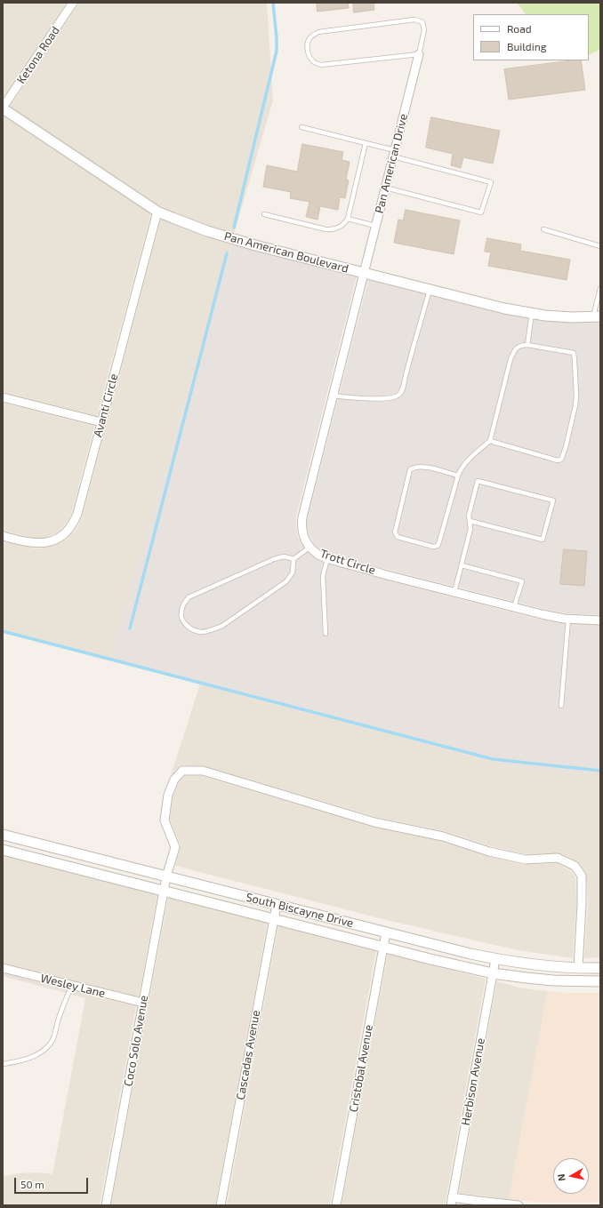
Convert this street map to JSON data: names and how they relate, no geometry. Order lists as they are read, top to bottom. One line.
{"streets":{"street":["Ketona Road","Pan American Drive","Pan American Boulevard","Avanti Circle","Trott Circle","South Biscayne Drive","Wesley Lane","Coco Solo Avenue","Cascadas Avenue","Cristobal Avenue","Herbison Avenue"]},"crossings":[["Ketona Road","Pan American Boulevard"],["Pan American Drive","Pan American Boulevard"],["Pan American Drive","Trott Circle"],["Pan American Boulevard","Avanti Circle"],["Pan American Boulevard","Trott Circle"],["South Biscayne Drive","Coco Solo Avenue"],["South Biscayne Drive","Cascadas Avenue"],["South Biscayne Drive","Cristobal Avenue"],["South Biscayne Drive","Herbison Avenue"],["Wesley Lane","Coco Solo Avenue"]],"legend":["Road","Building"],"scale_bar":"50 m","north":"left"}
